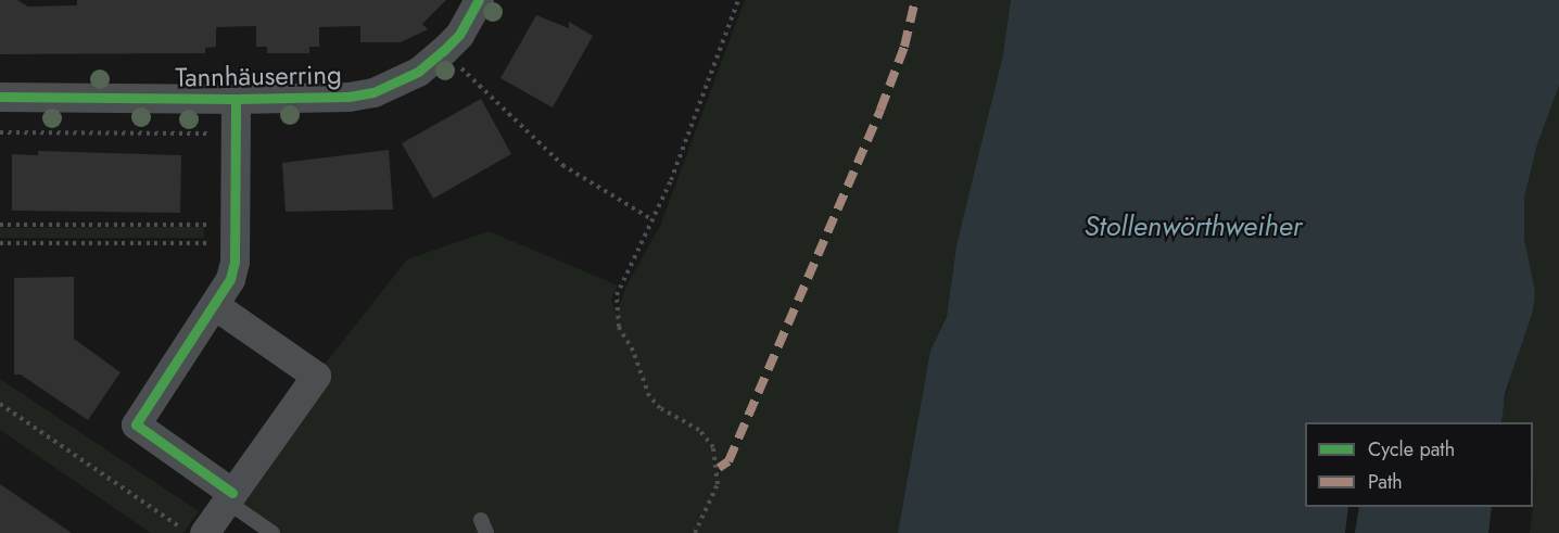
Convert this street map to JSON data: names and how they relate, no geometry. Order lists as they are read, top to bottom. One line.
{"streets":{"street":["Tannhäuserring"]},"water":["Stollenwörthweiher"],"legend":["Cycle path","Path"]}
